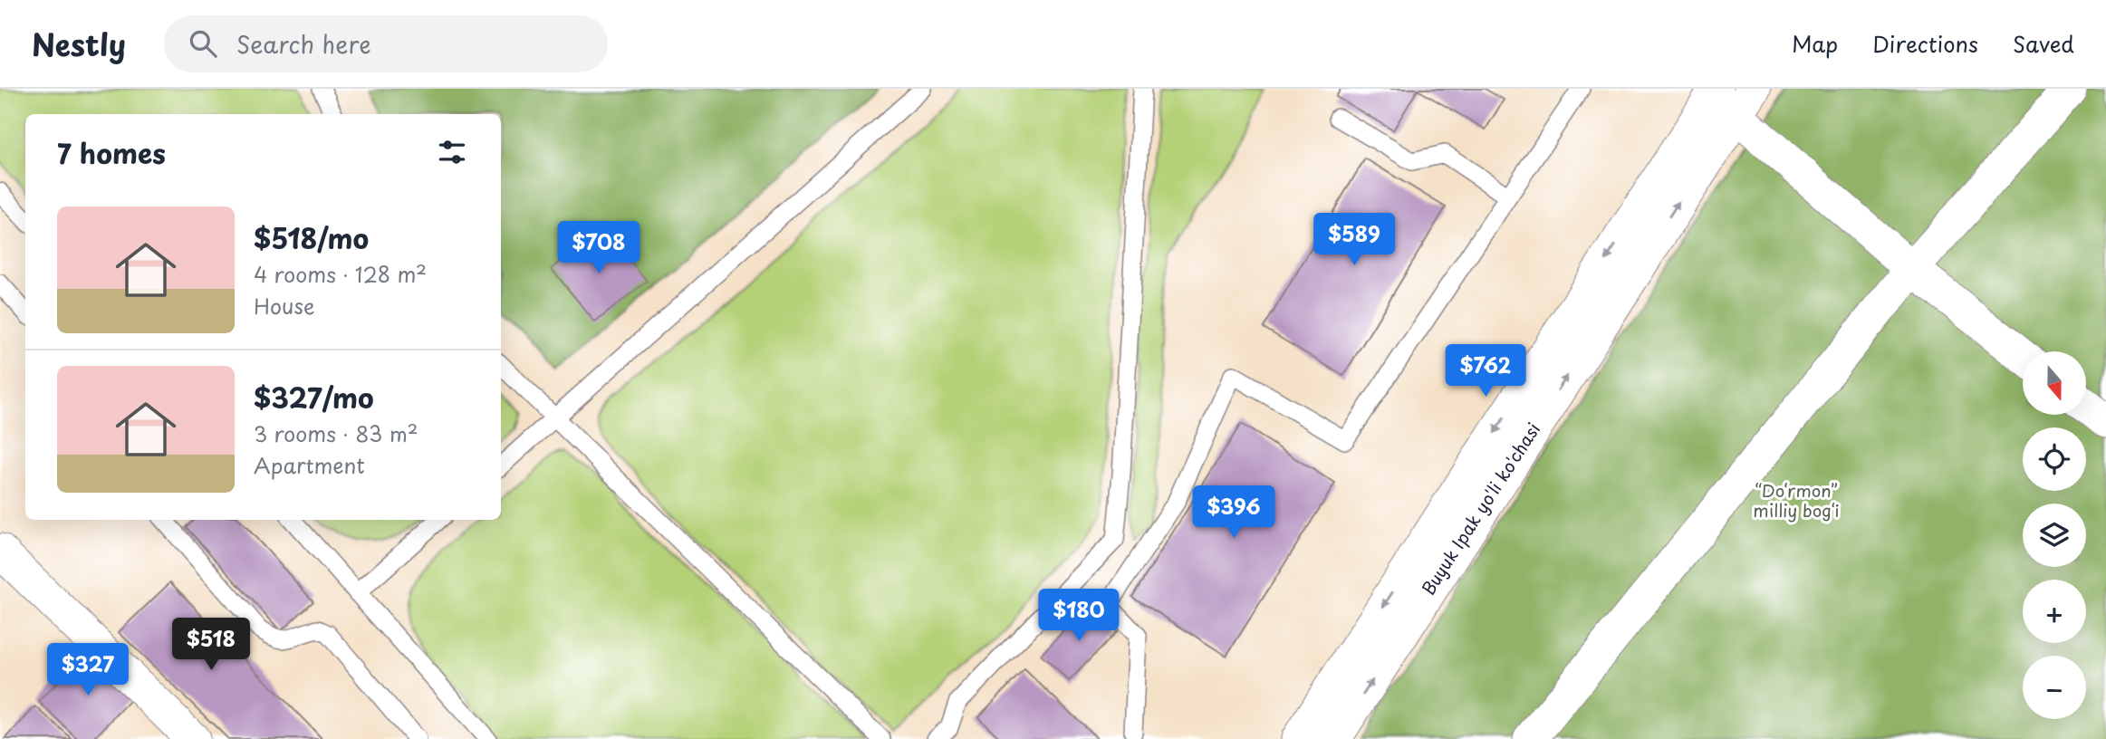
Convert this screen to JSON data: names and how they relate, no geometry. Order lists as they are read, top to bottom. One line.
{"streets":{"street":["Buyuk Ipak yo'li ko'chasi"]},"parks":["“Do‘rmon” milliy bog‘i"],"north":"bottom","page":{"header":"Nestly","search":"Search here","nav":["Map","Directions","Saved"],"heading":"7 homes","list":[{"name":"$518/mo","note":"4 rooms · 128 m² · House"},{"name":"$327/mo","note":"3 rooms · 83 m² · Apartment"}],"price":["$589","$708","$762","$396","$180","$518","$327"],"map_buttons":["+","−"]}}
